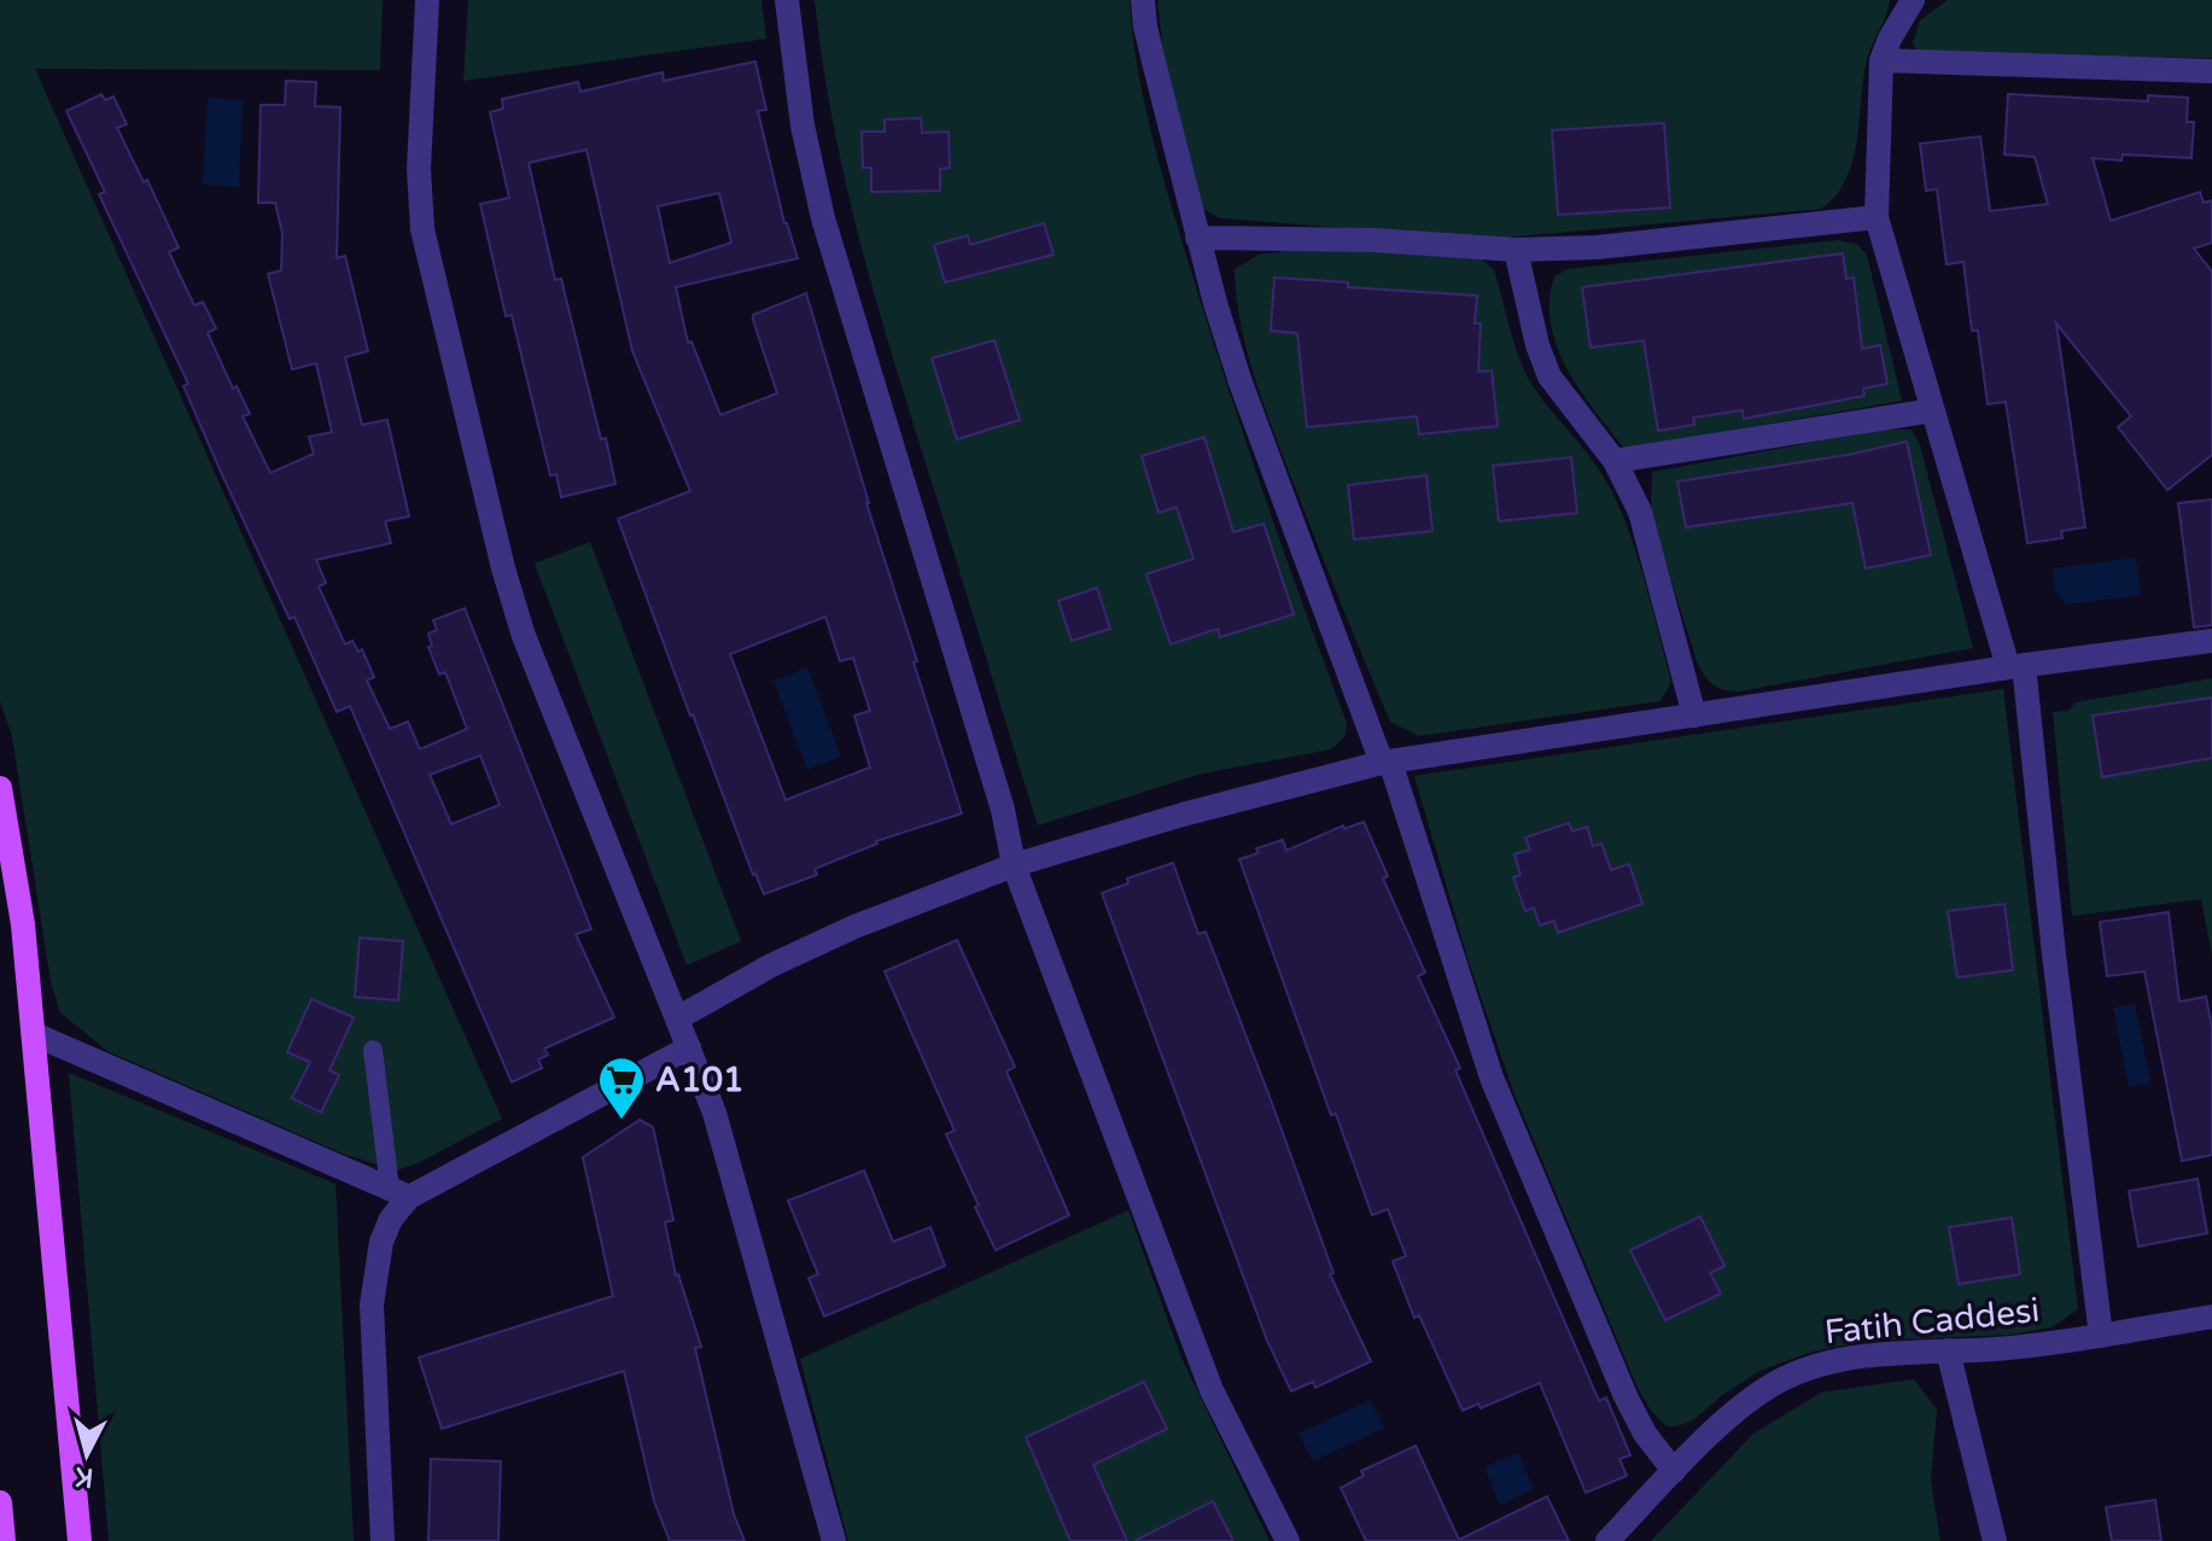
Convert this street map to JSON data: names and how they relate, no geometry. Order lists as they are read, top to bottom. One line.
{"streets":{"street":["Fatih Caddesi"]},"places":{"supermarket":["A101"]},"north":"bottom"}
